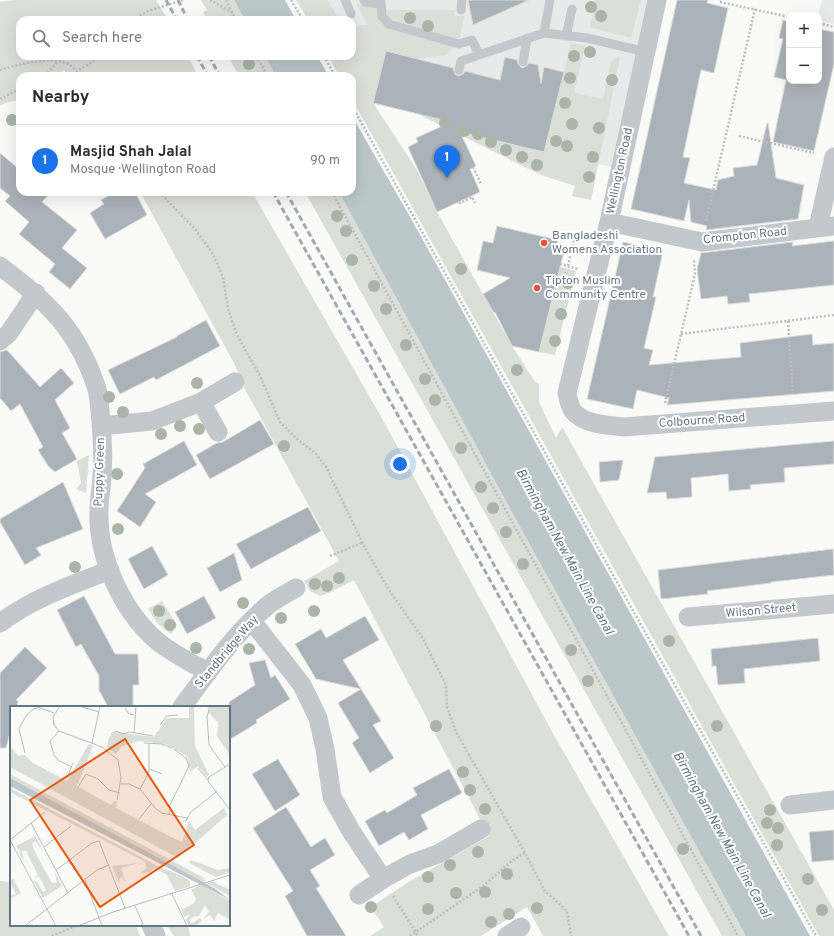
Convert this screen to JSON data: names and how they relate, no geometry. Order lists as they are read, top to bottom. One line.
{"streets":{"street":["Wellington Road","Crompton Road","Colbourne Road","Puppy Green","Wilson Street","Standbridge Way"]},"crossings":[["Wellington Road","Crompton Road"],["Wellington Road","Colbourne Road"],["Puppy Green","Standbridge Way"]],"water":["Birmingham New Main Line Canal"],"places":["Bangladeshi Womens Association","Tipton Muslim Community Centre"],"page":{"map_buttons":["+","−"],"search":"Search here","heading":"Nearby","list":[{"mark":"1","name":"Masjid Shah Jalal","note":"Mosque · Wellington Road","value":"90 m"}],"pins":"1"}}
